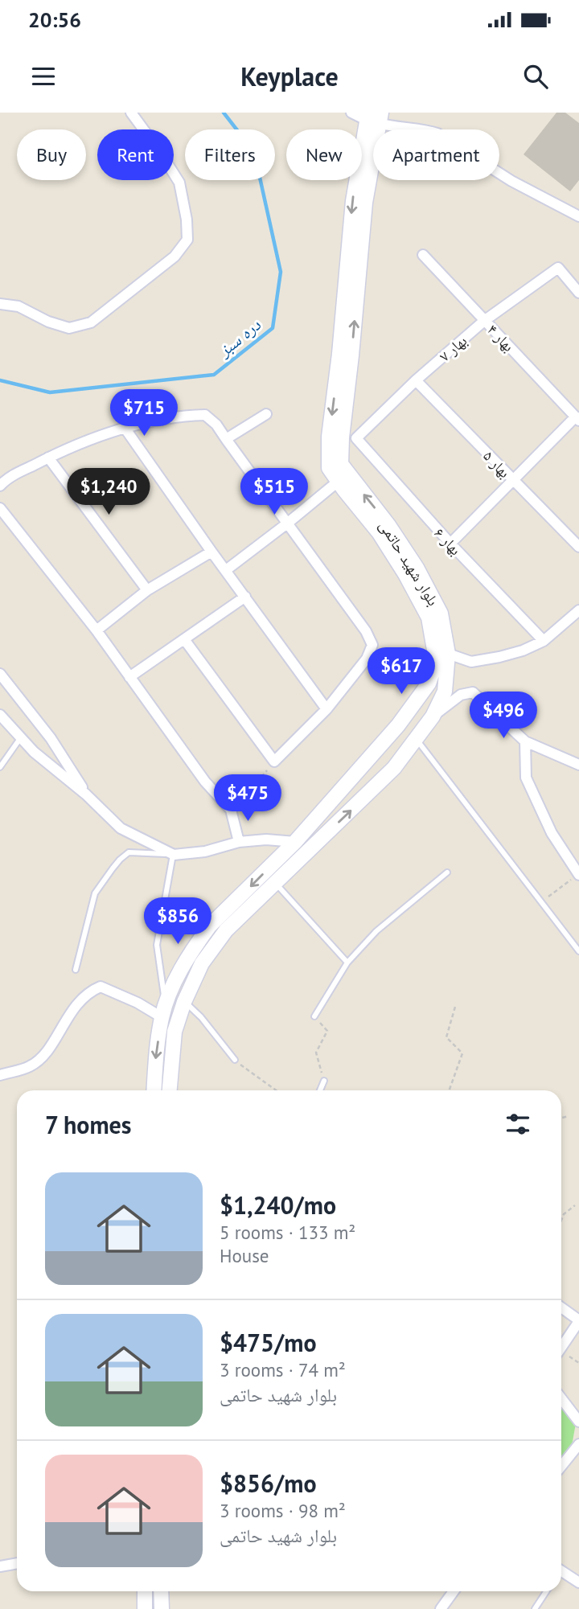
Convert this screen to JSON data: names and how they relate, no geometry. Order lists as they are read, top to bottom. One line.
{"streets":{"main road":["بلوار شهید حاتمی"],"street":["بهار ۴","بهار ۷","بهار ۵","بهار ۶"]},"crossings":[["بهار ۴","بهار ۷"],["بهار ۷","بهار ۵"],["بهار ۷","بهار ۶"],["بهار ۷","بلوار شهید حاتمی"],["بهار ۶","بلوار شهید حاتمی"]],"water":["دره سبز"],"page":{"status":"20:56","header":"Keyplace","chip":["Buy","Rent","Filters","New","Apartment"],"price":["$715","$1,240","$515","$617","$496","$475","$856"],"heading":"7 homes","list":[{"name":"$1,240/mo","note":"5 rooms · 133 m² · House"},{"name":"$475/mo","note":"3 rooms · 74 m² · بلوار شهید حاتمی"},{"name":"$856/mo","note":"3 rooms · 98 m² · بلوار شهید حاتمی"}]}}
